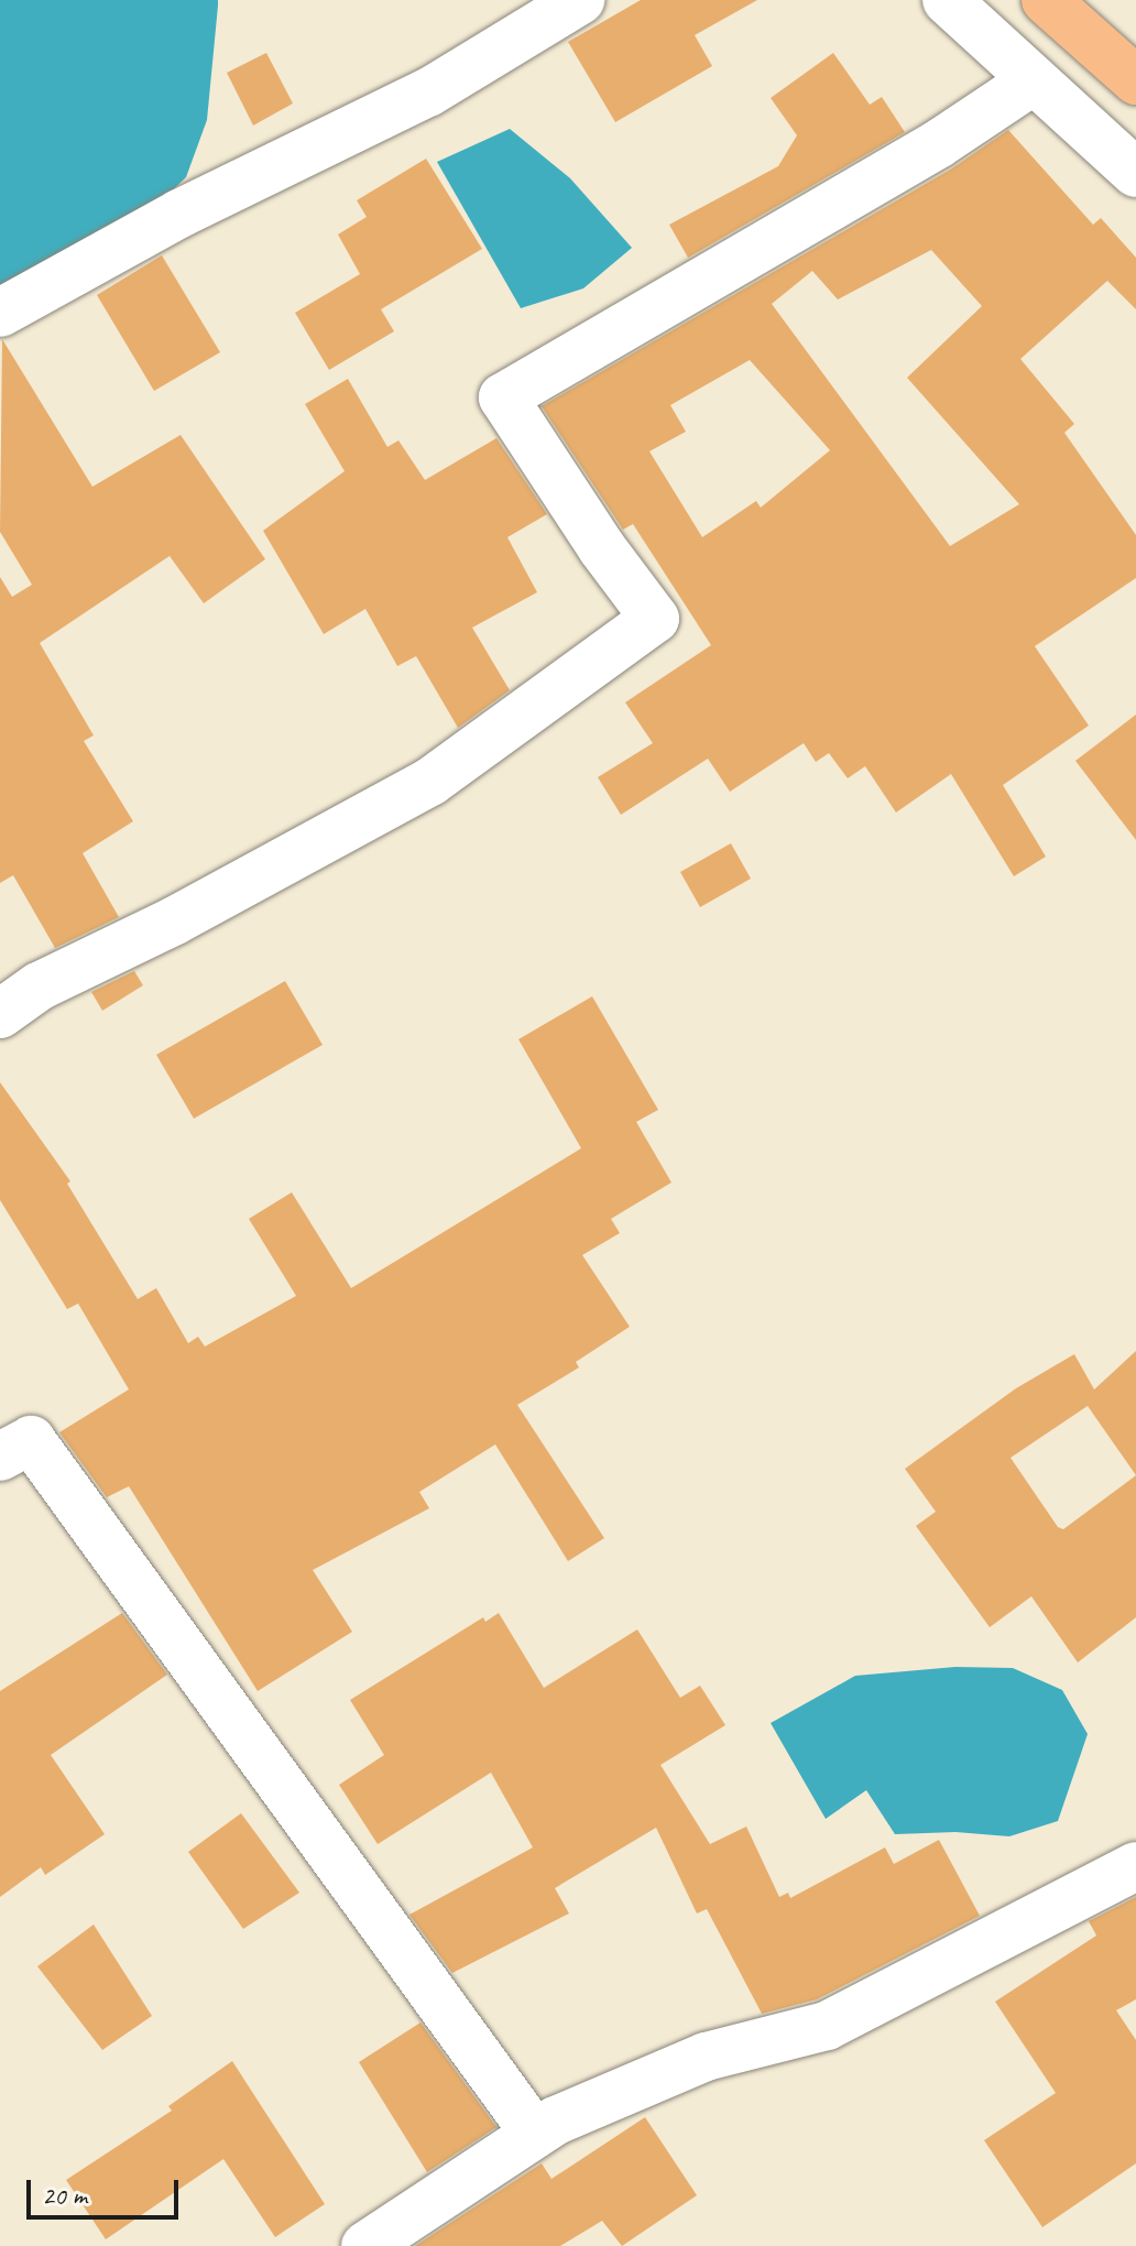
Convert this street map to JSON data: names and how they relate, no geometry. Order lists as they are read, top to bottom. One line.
{"scale_bar":"20 m"}
